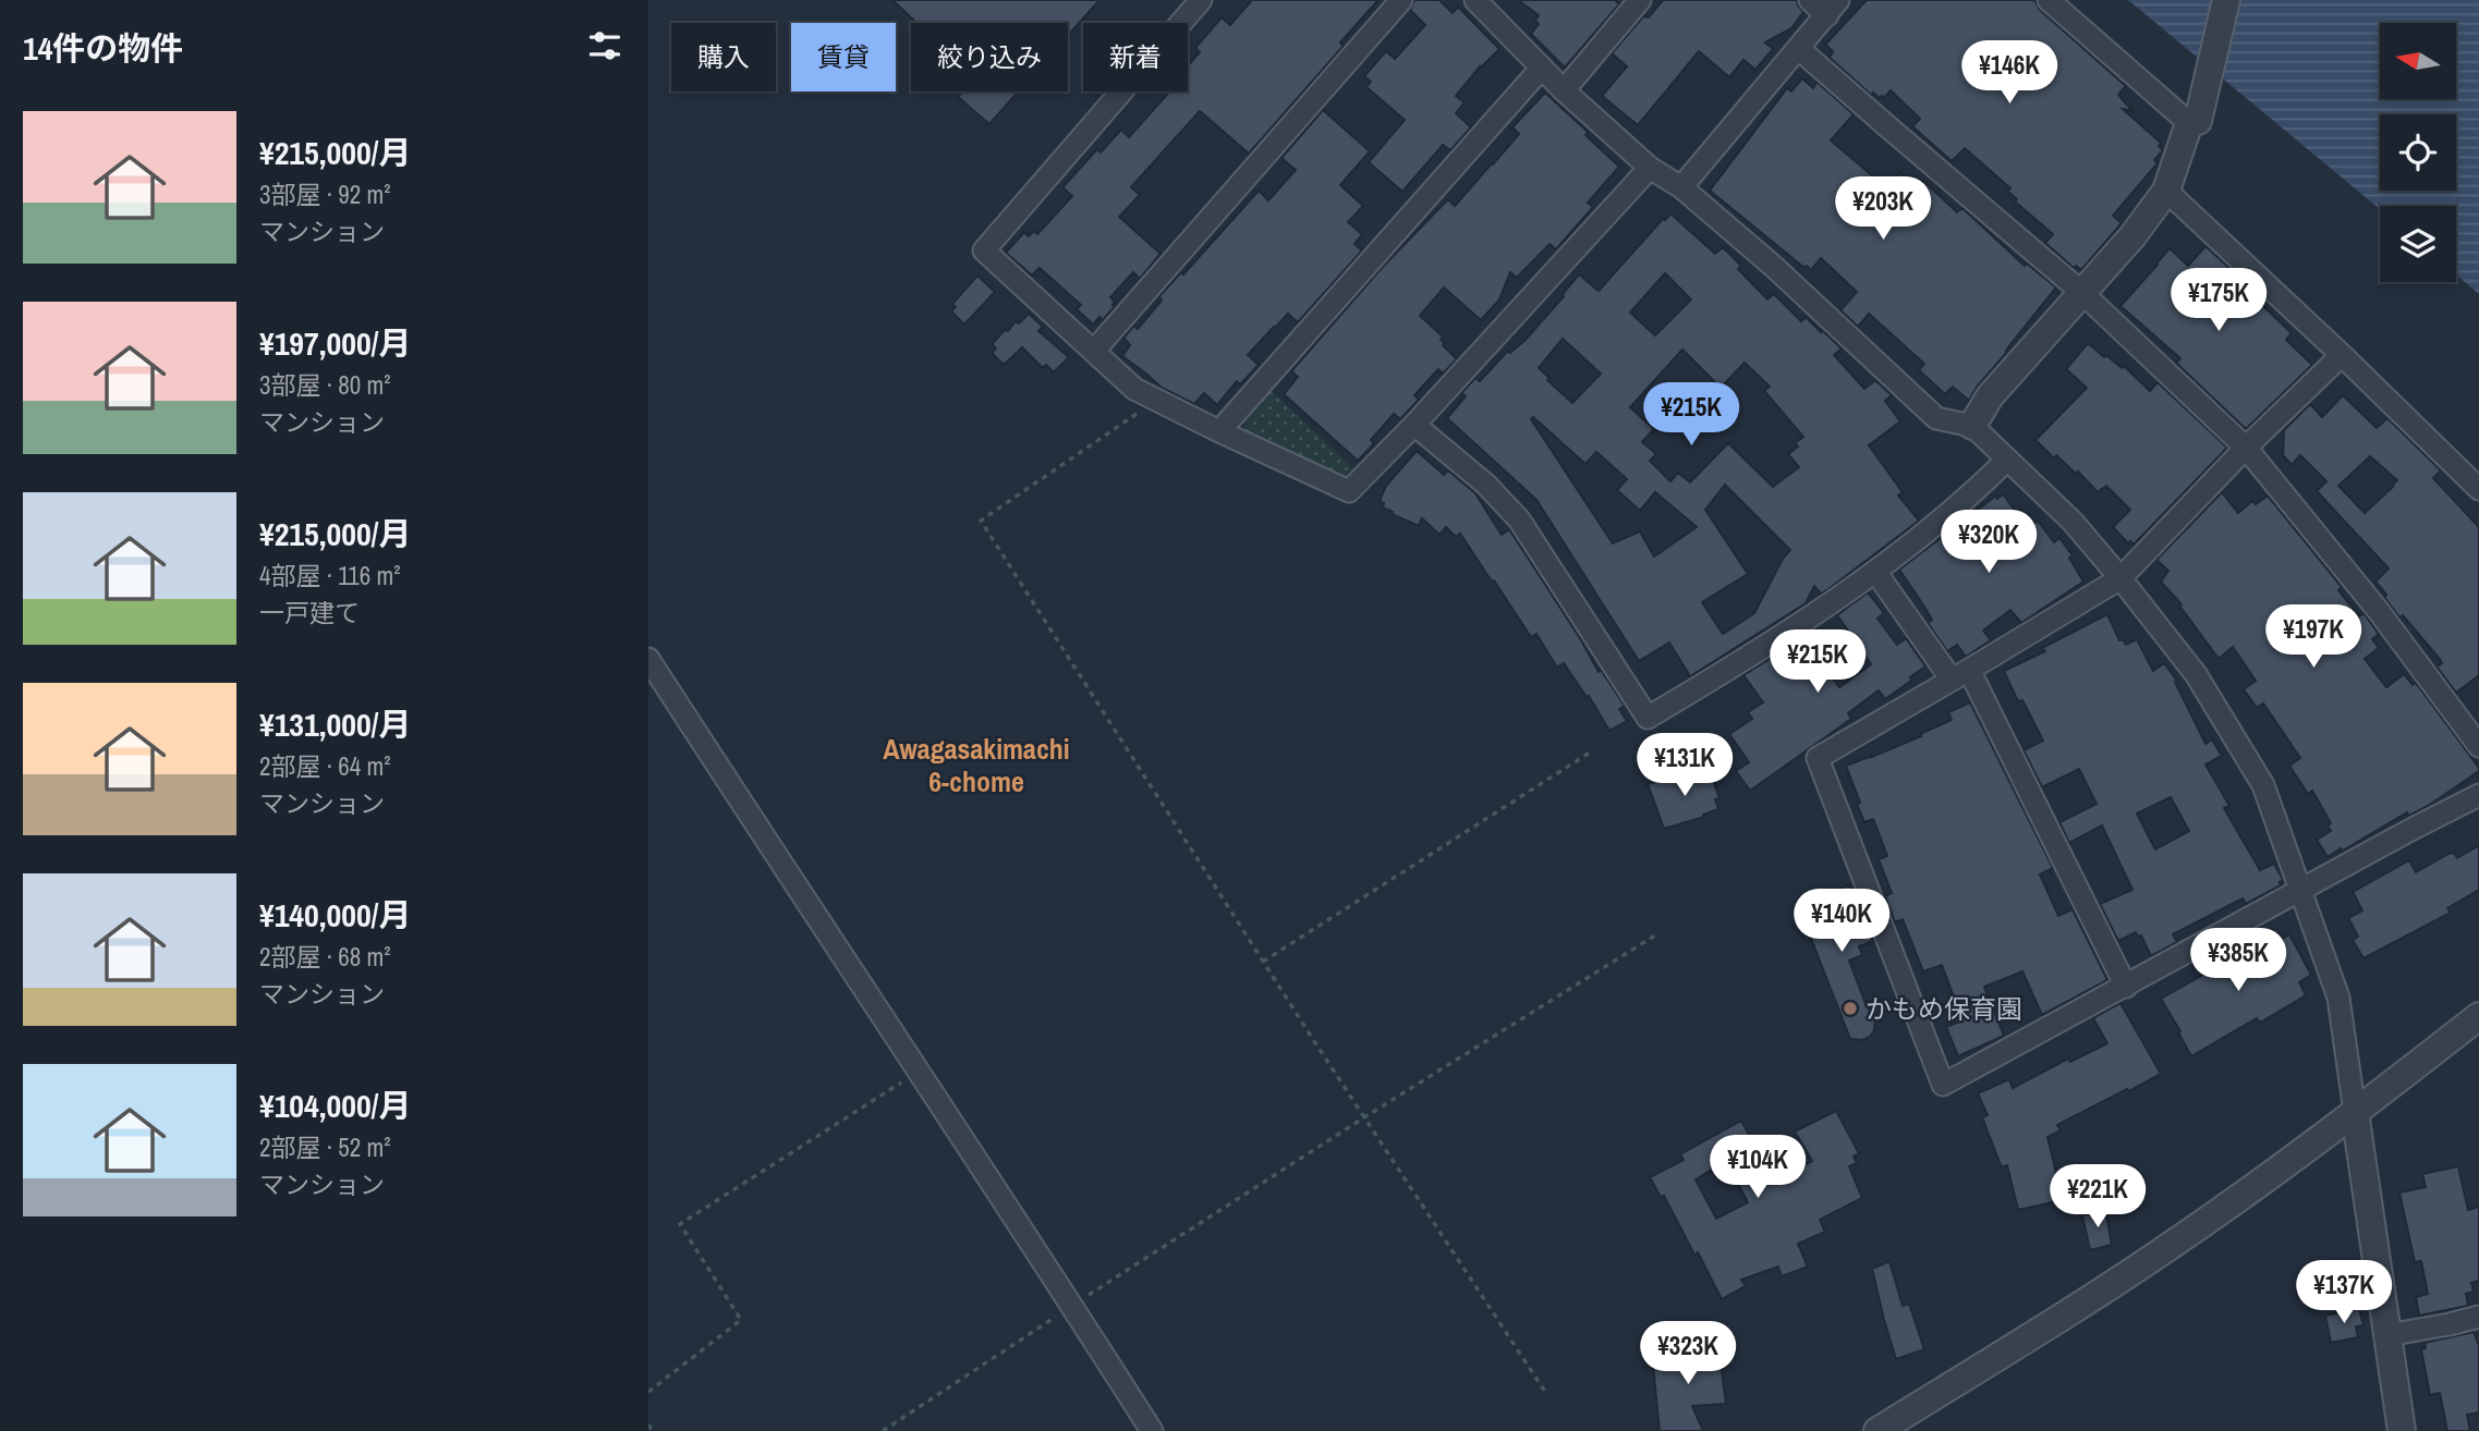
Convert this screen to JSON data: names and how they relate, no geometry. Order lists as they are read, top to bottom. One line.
{"districts":["Awagasakimachi 6-chome"],"places":["かもめ保育園"],"north":"left","page":{"heading":"14件の物件","chip":["購入","賃貸","絞り込み","新着"],"price":["¥146K","¥203K","¥175K","¥215K","¥320K","¥197K","¥215K","¥131K","¥140K","¥385K","¥104K","¥221K","¥137K","¥323K"],"list":[{"name":"¥215,000/月","note":"3部屋 · 92 m² · マンション"},{"name":"¥197,000/月","note":"3部屋 · 80 m² · マンション"},{"name":"¥215,000/月","note":"4部屋 · 116 m² · 一戸建て"},{"name":"¥131,000/月","note":"2部屋 · 64 m² · マンション"},{"name":"¥140,000/月","note":"2部屋 · 68 m² · マンション"},{"name":"¥104,000/月","note":"2部屋 · 52 m² · マンション"}]}}
